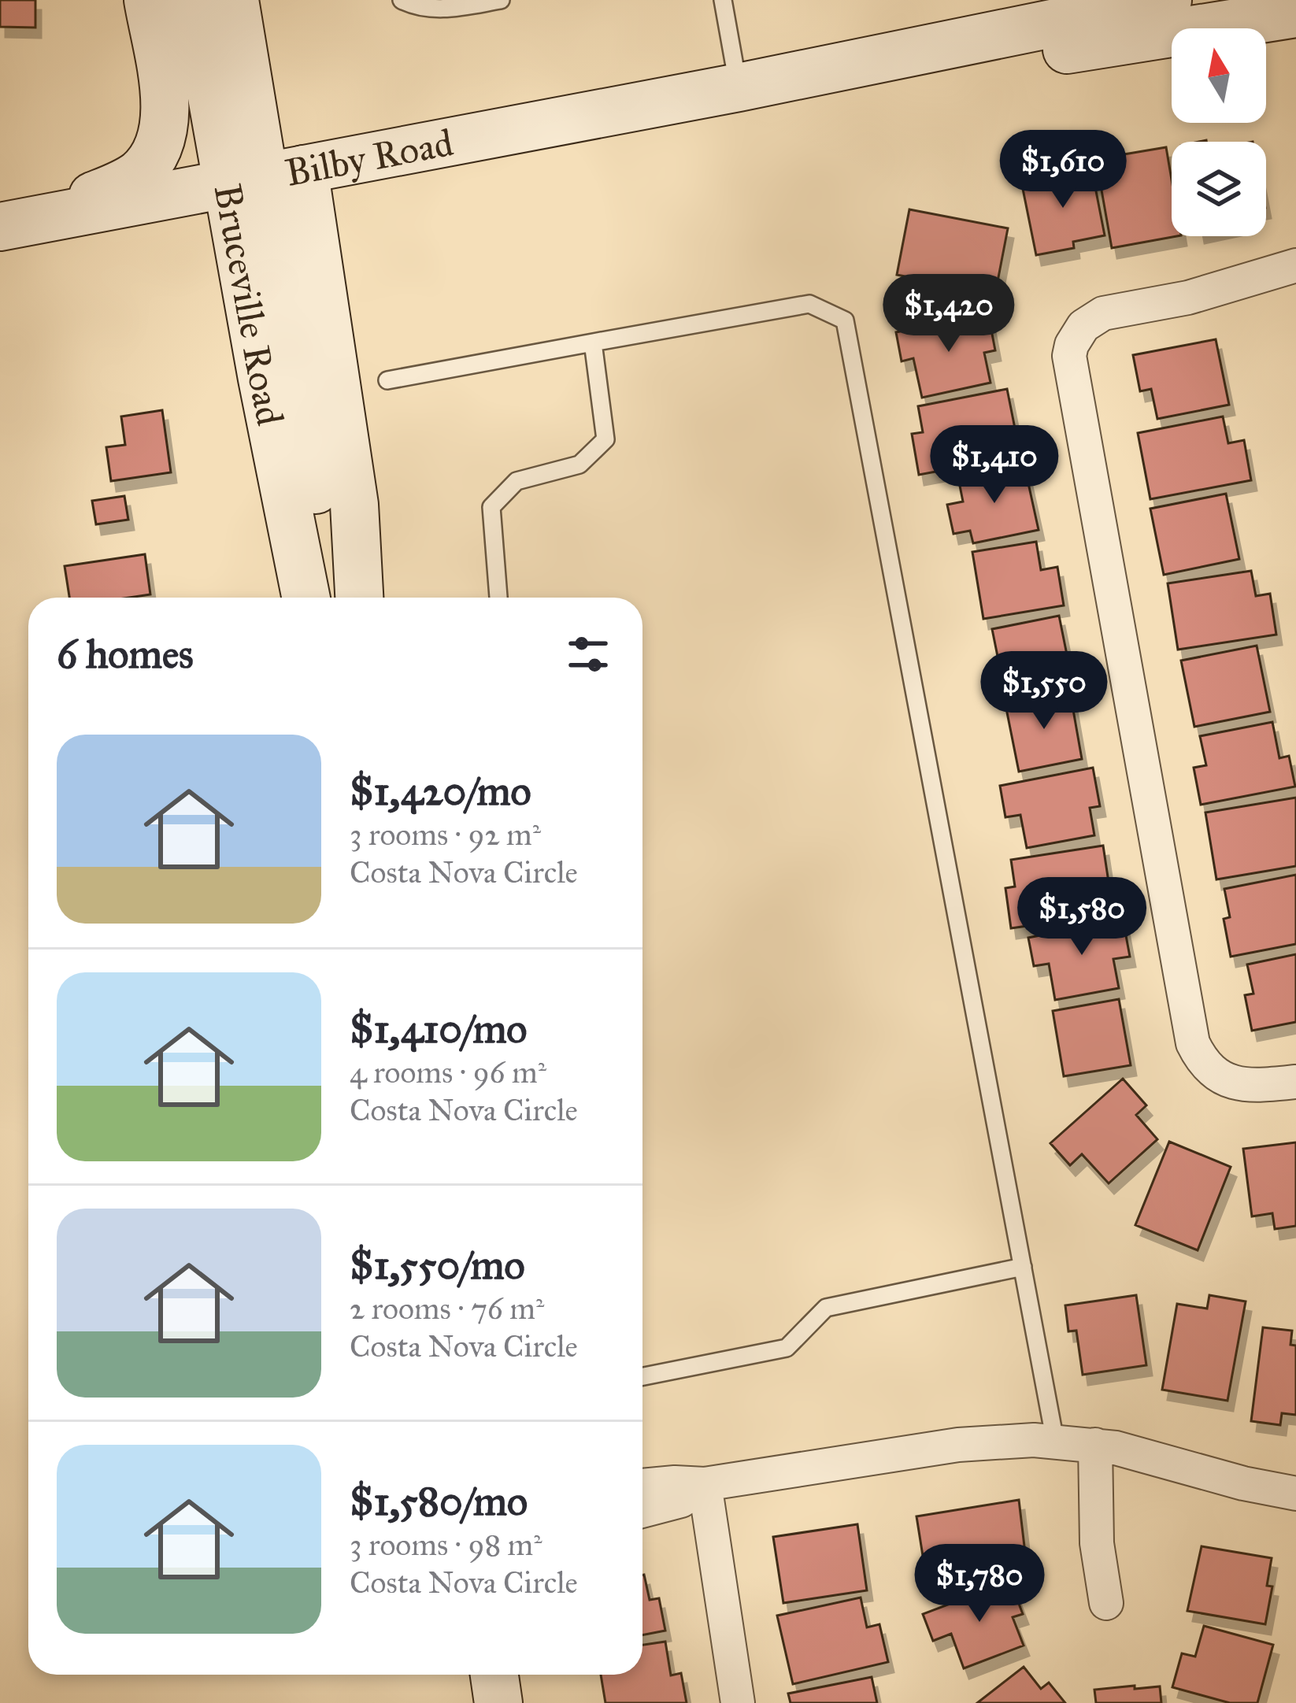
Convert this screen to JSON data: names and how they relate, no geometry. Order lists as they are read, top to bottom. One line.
{"streets":{"main road":["Bilby Road","Bruceville Road"]},"crossings":[["Bilby Road","Bruceville Road"]],"north":"top","page":{"price":["$1,610","$1,420","$1,410","$1,550","$1,580","$1,780"],"heading":"6 homes","list":[{"name":"$1,420/mo","note":"3 rooms · 92 m² · Costa Nova Circle"},{"name":"$1,410/mo","note":"4 rooms · 96 m² · Costa Nova Circle"},{"name":"$1,550/mo","note":"2 rooms · 76 m² · Costa Nova Circle"},{"name":"$1,580/mo","note":"3 rooms · 98 m² · Costa Nova Circle"}]}}
